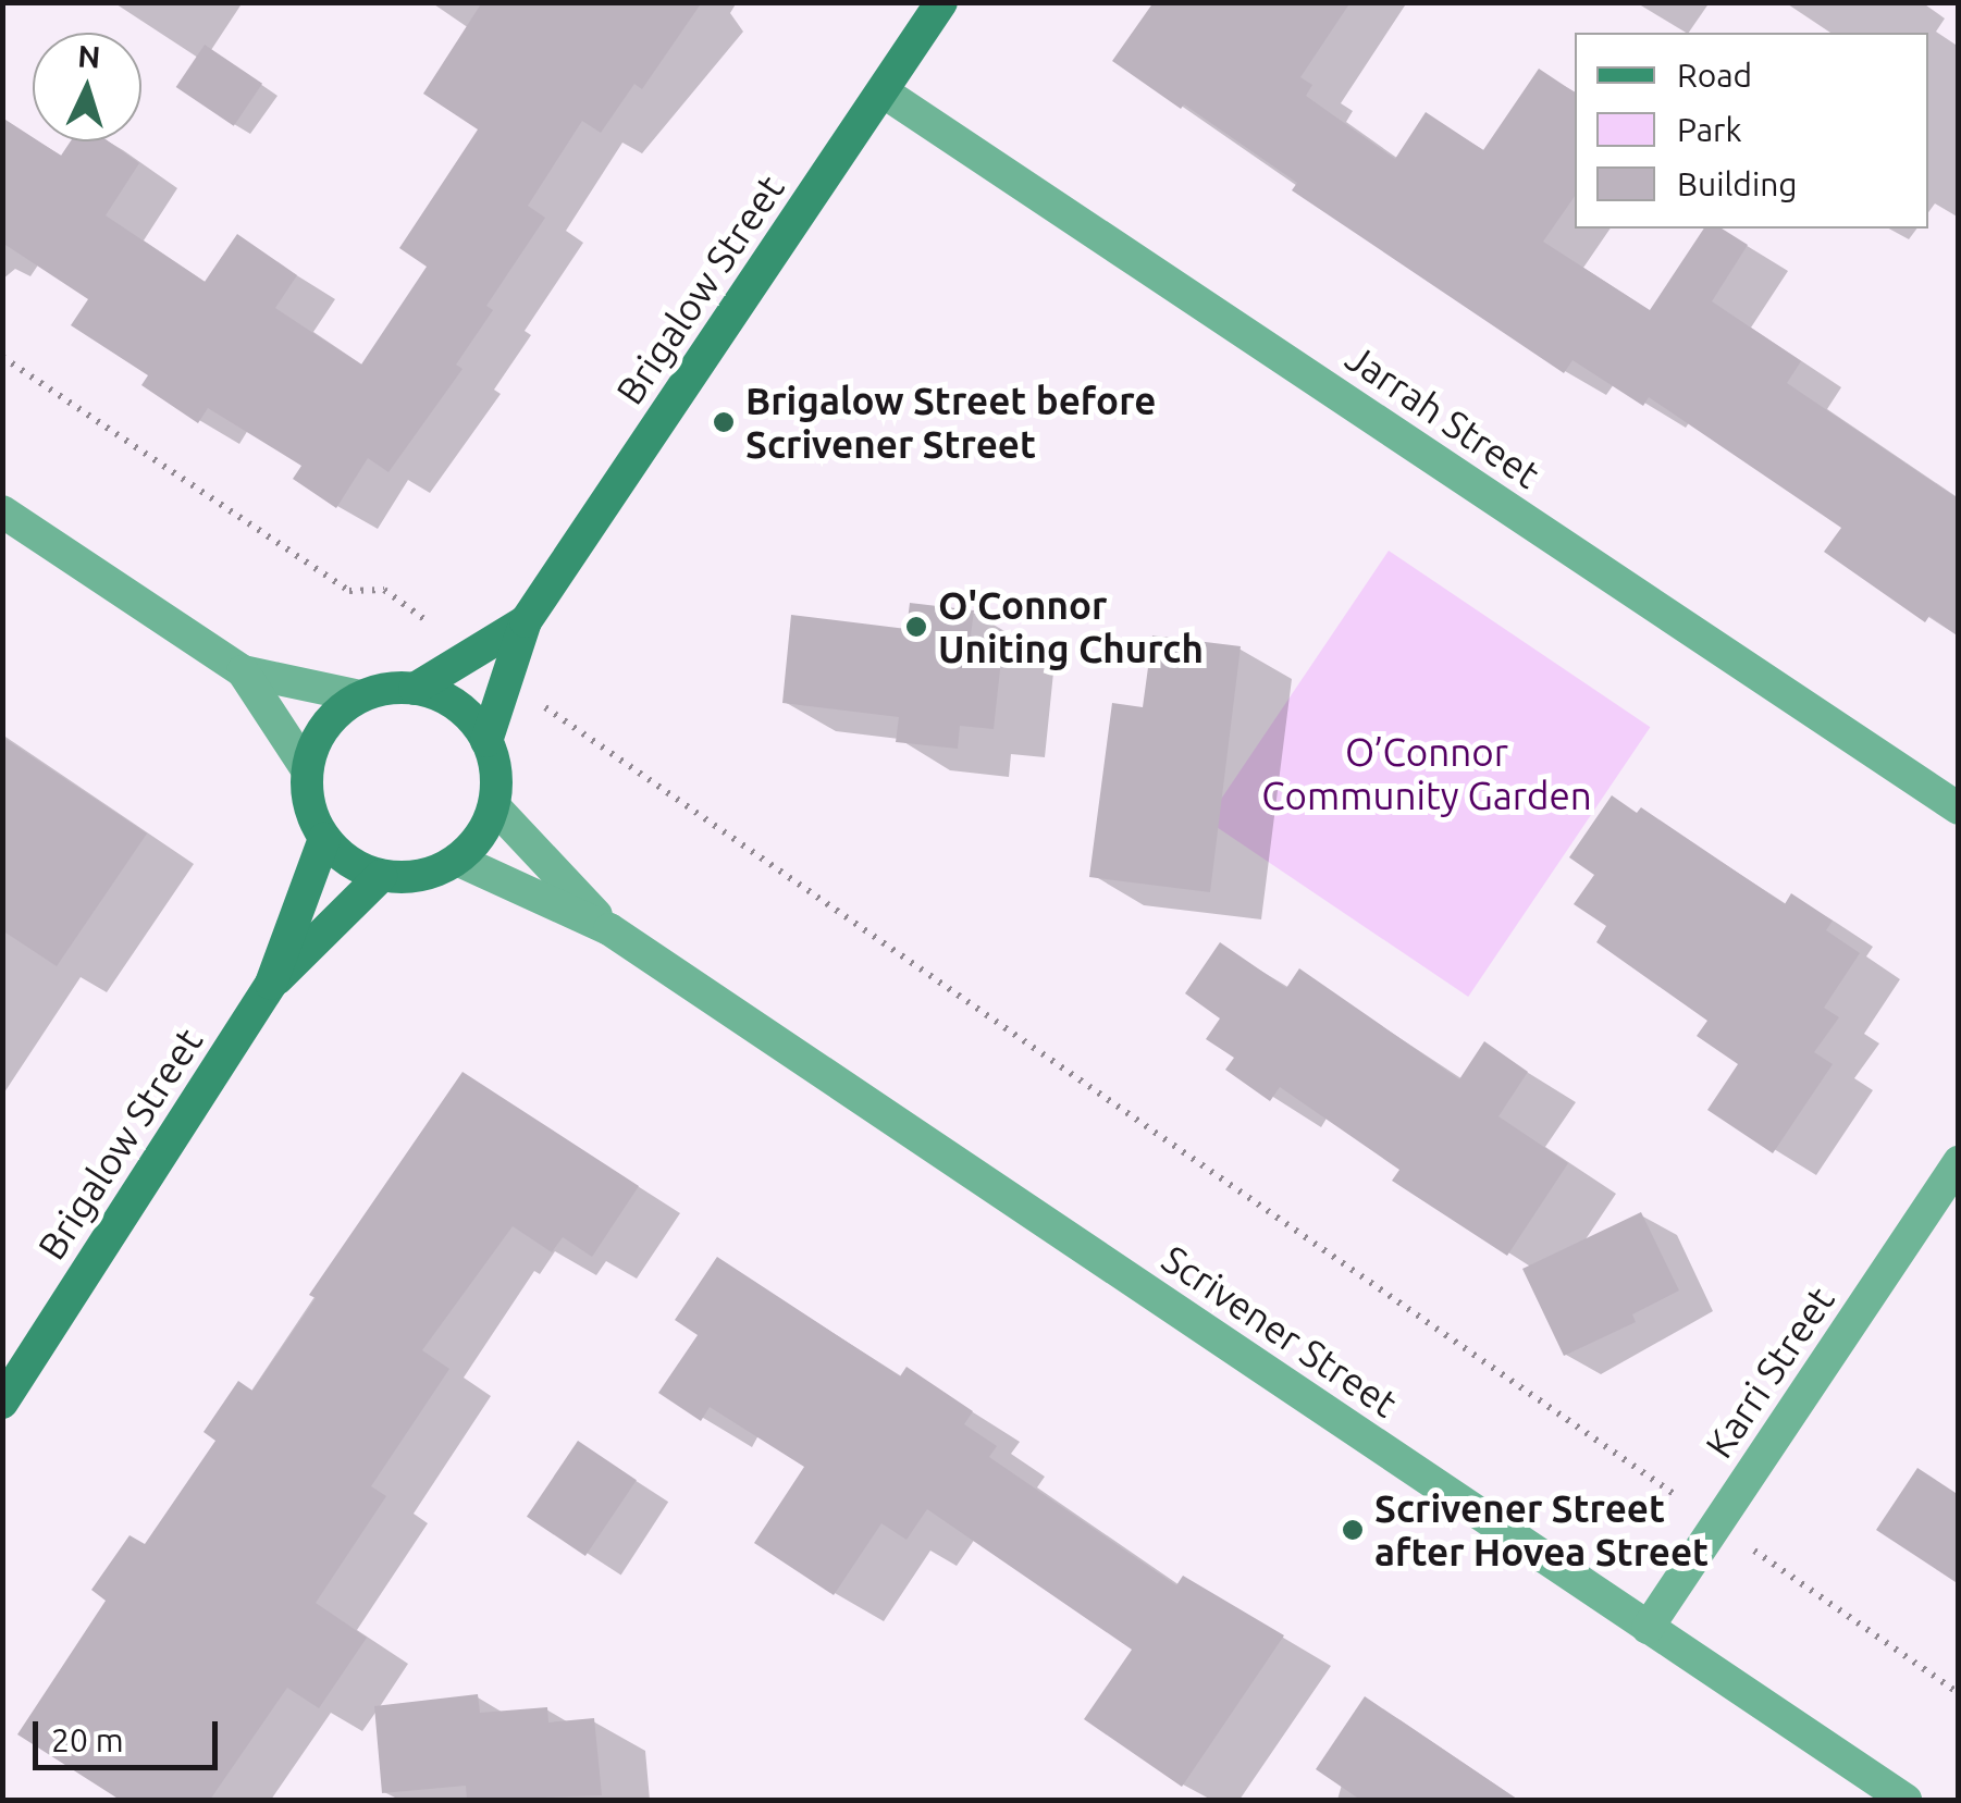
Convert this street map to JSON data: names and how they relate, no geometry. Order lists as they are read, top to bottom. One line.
{"streets":{"street":["Brigalow Street","Jarrah Street","Scrivener Street","Karri Street"]},"crossings":[["Brigalow Street","Jarrah Street"],["Brigalow Street","Scrivener Street"],["Scrivener Street","Karri Street"]],"parks":["O’Connor Community Garden"],"places":["Brigalow Street before Scrivener Street","O'Connor Uniting Church","Scrivener Street after Hovea Street"],"legend":["Road","Park","Building"],"scale_bar":"20 m","north":"top"}
